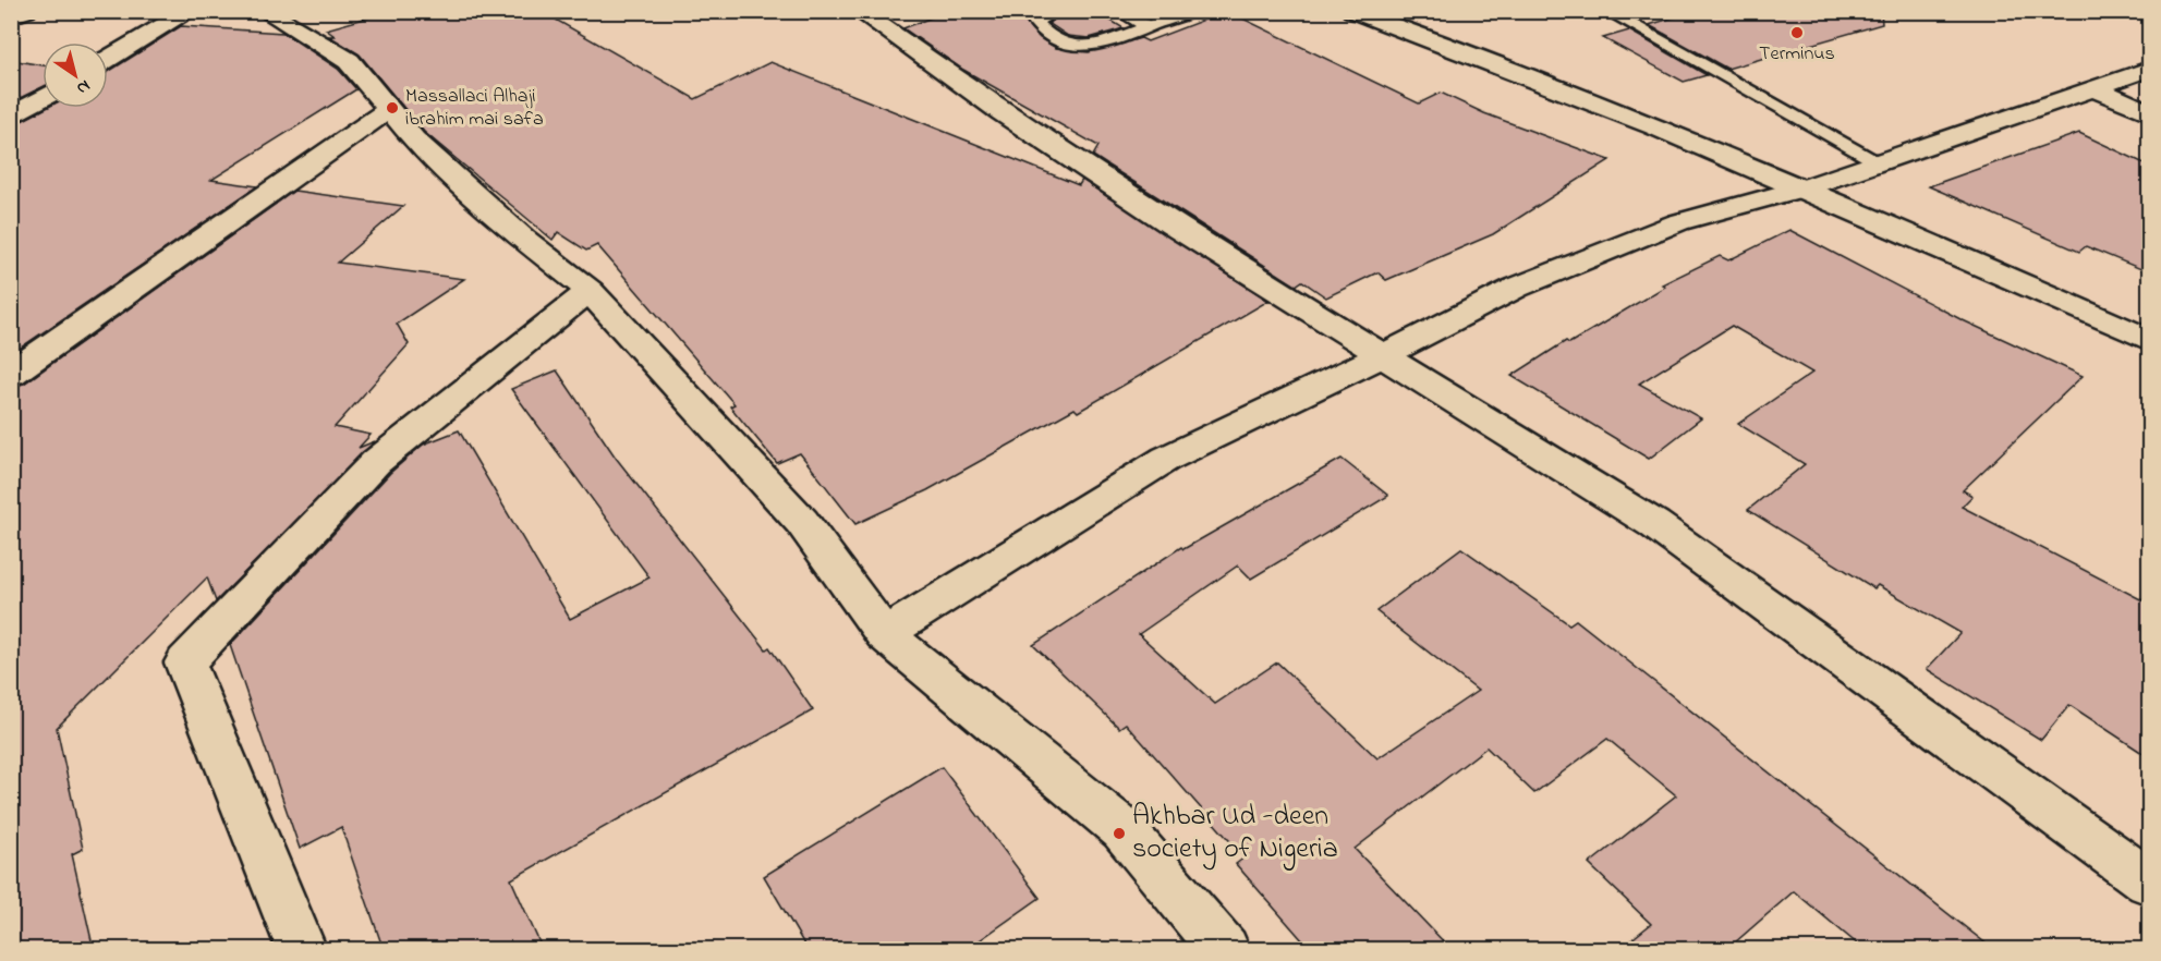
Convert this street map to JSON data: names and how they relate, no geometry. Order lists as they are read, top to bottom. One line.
{"places":["Terminus","Massallaci Alhaji ibrahim mai safa","Akhbar Ud -deen society of Nigeria"],"north":"bottom right"}
